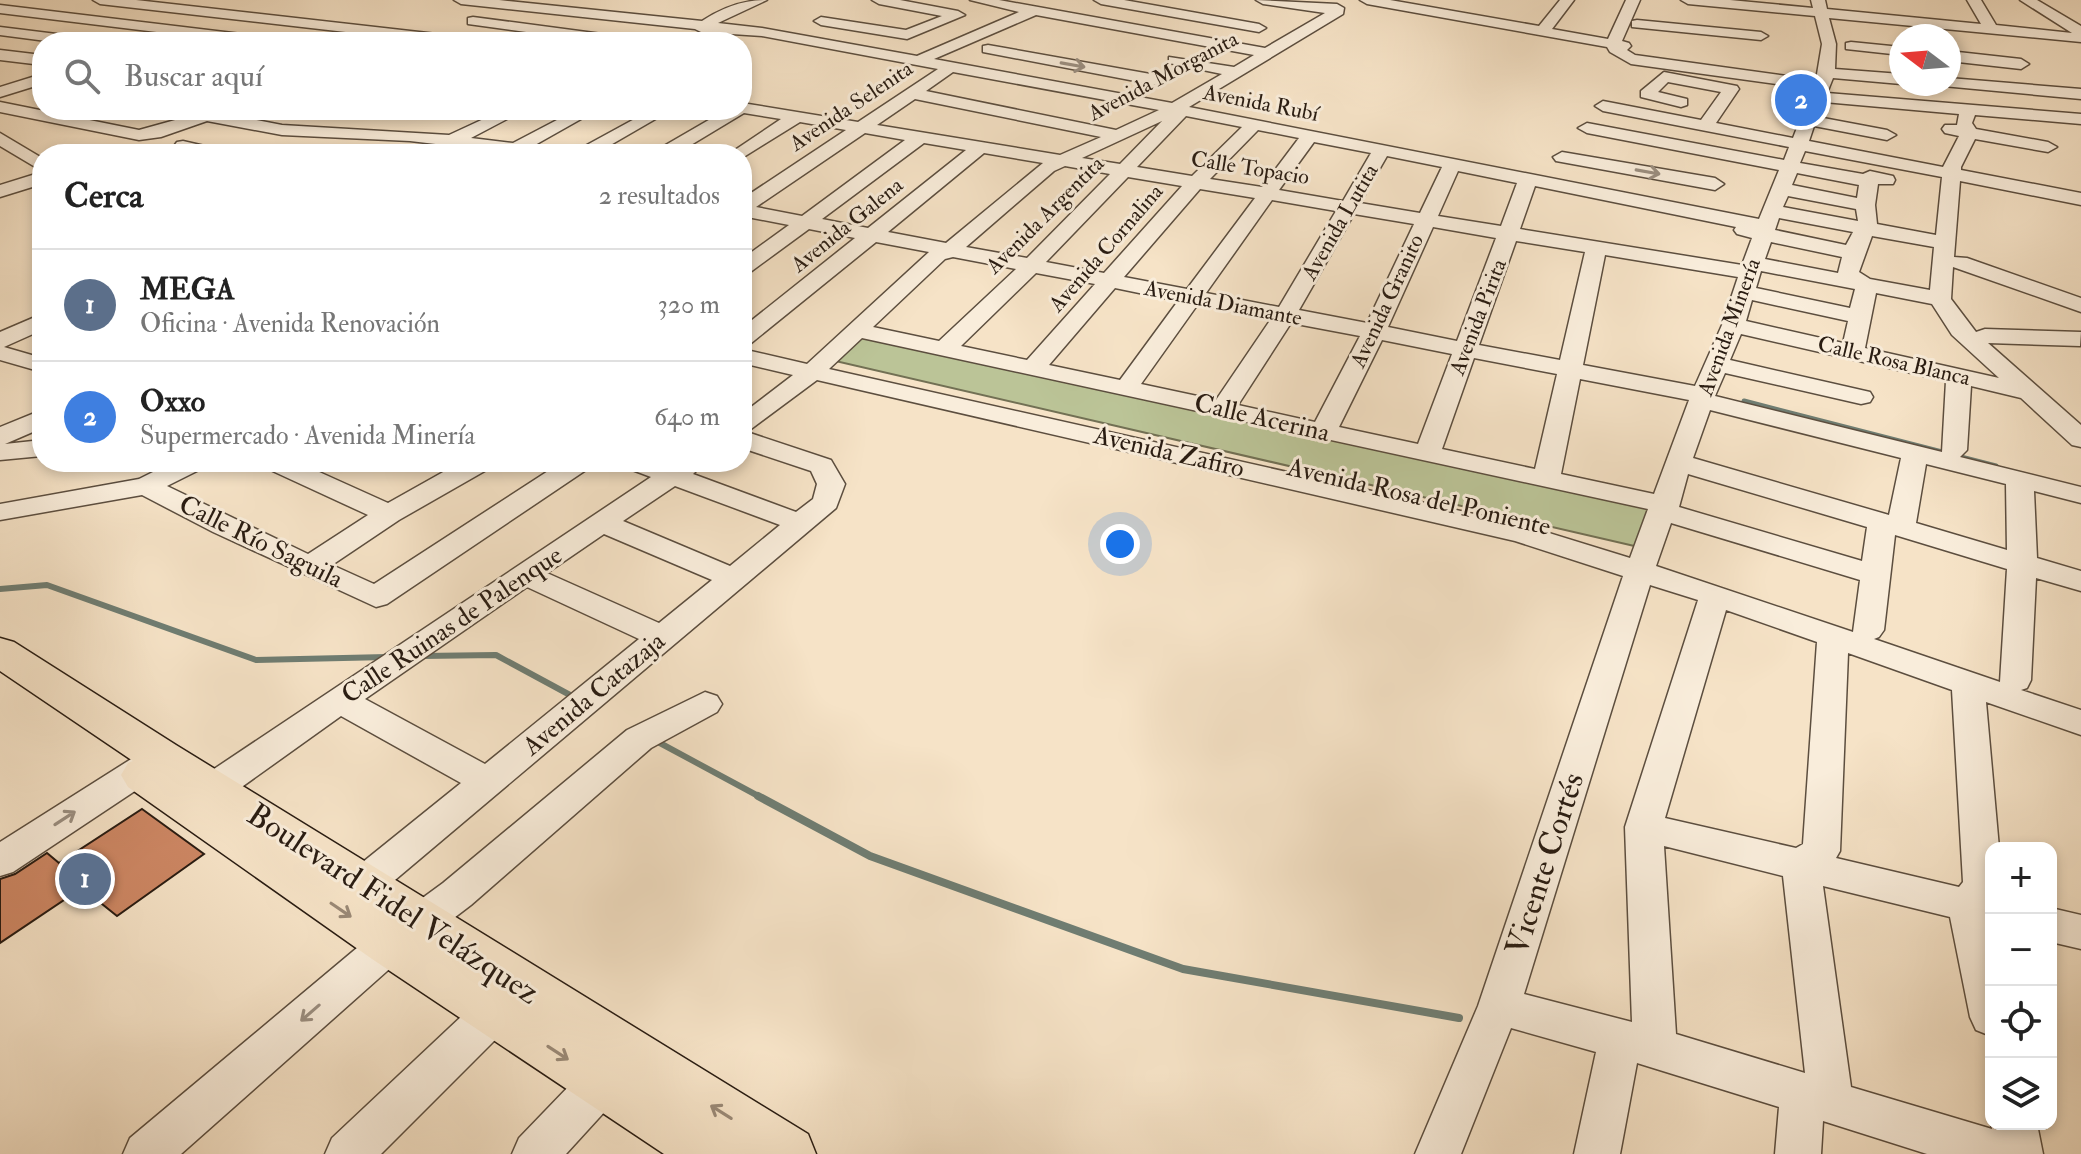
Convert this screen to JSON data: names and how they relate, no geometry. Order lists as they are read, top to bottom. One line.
{"streets":{"main road":["Boulevard Fidel Velázquez"],"street":["Avenida Morganita","Avenida Rubí","Avenida Selenita","Calle Topacio","Avenida Argentita","Avenida Lutita","Avenida Galena","Avenida Cornalina","Avenida Granito","Avenida Diamante","Avenida Pirita","Avenida Minería","Calle Rosa Blanca","Calle Acerina","Avenida Zafiro","Calle Río Saguila","Calle Ruinas de Palenque","Avenida Catazaja","Vicente Cortés"]},"crossings":[["Avenida Morganita","Avenida Rubí"],["Avenida Morganita","Calle Topacio"],["Avenida Morganita","Avenida Argentita"],["Avenida Morganita","Avenida Diamante"],["Avenida Morganita","Calle Acerina"],["Avenida Morganita","Avenida Zafiro"],["Avenida Rubí","Avenida Selenita"],["Avenida Rubí","Avenida Argentita"],["Avenida Rubí","Avenida Lutita"],["Avenida Rubí","Avenida Cornalina"],["Avenida Rubí","Avenida Granito"],["Avenida Rubí","Avenida Pirita"],["Avenida Rubí","Avenida Minería"],["Avenida Selenita","Calle Topacio"],["Calle Topacio","Avenida Argentita"],["Calle Topacio","Avenida Lutita"],["Calle Topacio","Avenida Galena"],["Calle Topacio","Avenida Cornalina"],["Calle Topacio","Avenida Granito"],["Calle Topacio","Avenida Pirita"],["Calle Topacio","Avenida Minería"],["Avenida Argentita","Avenida Diamante"],["Avenida Argentita","Calle Acerina"],["Avenida Lutita","Avenida Diamante"],["Avenida Lutita","Calle Acerina"],["Avenida Galena","Avenida Diamante"],["Avenida Cornalina","Avenida Diamante"],["Avenida Cornalina","Calle Acerina"],["Avenida Granito","Avenida Diamante"],["Avenida Granito","Calle Acerina"],["Avenida Diamante","Avenida Pirita"],["Avenida Diamante","Avenida Minería"],["Avenida Pirita","Calle Acerina"],["Avenida Minería","Calle Rosa Blanca"],["Avenida Minería","Calle Acerina"],["Avenida Minería","Avenida Zafiro"],["Avenida Minería","Vicente Cortés"],["Avenida Zafiro","Vicente Cortés"],["Calle Ruinas de Palenque","Boulevard Fidel Velázquez"],["Avenida Catazaja","Boulevard Fidel Velázquez"]],"north":"left","page":{"search":"Buscar aquí","pins":["2","1"],"heading":["Cerca","2 resultados"],"list":[{"mark":"1","name":"MEGA","note":"Oficina · Avenida Renovación","value":"320 m"},{"mark":"2","name":"Oxxo","note":"Supermercado · Avenida Minería","value":"640 m"}],"map_buttons":["+","−"]}}
